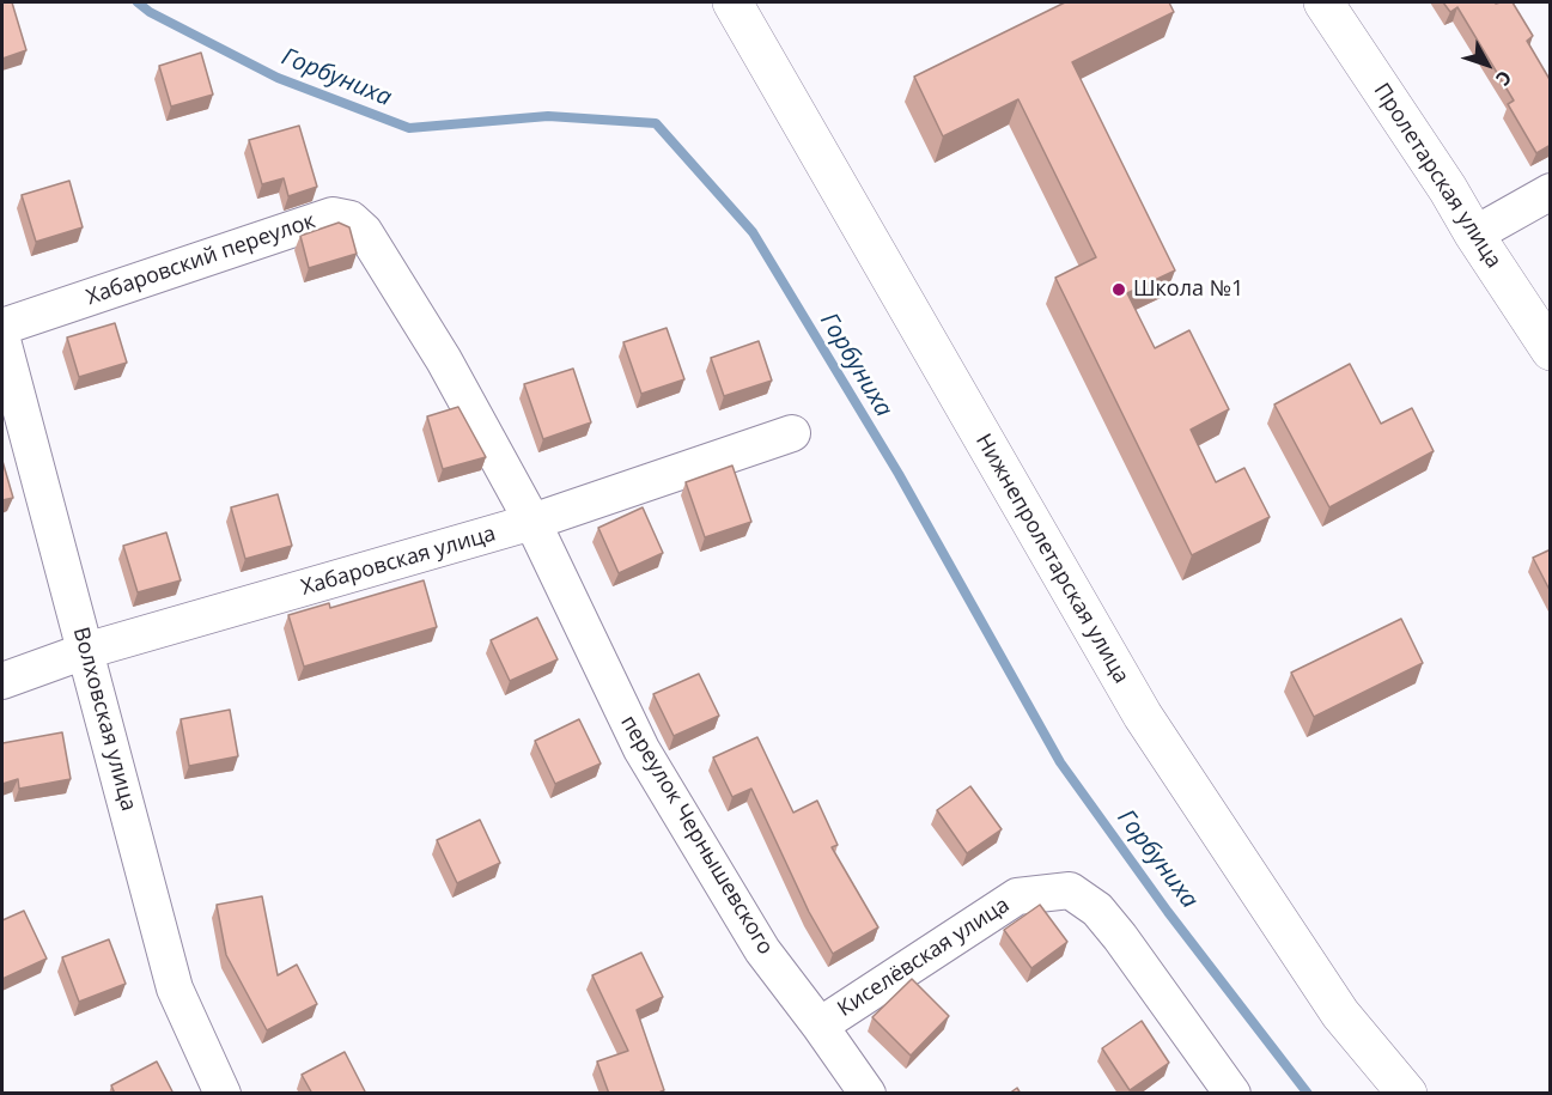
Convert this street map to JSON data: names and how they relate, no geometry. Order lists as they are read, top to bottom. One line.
{"streets":{"main road":["Пролетарская улица","Нижнепролетарская улица"],"street":["Хабаровский переулок","Хабаровская улица","Волховская улица","переулок Чернышевского","Киселёвская улица"]},"crossings":[["Хабаровский переулок","Хабаровская улица"],["Хабаровский переулок","переулок Чернышевского"],["Хабаровская улица","Волховская улица"],["Хабаровская улица","переулок Чернышевского"],["переулок Чернышевского","Киселёвская улица"]],"water":["Горбуниха"],"places":["Школа №1"],"north":"bottom right"}
